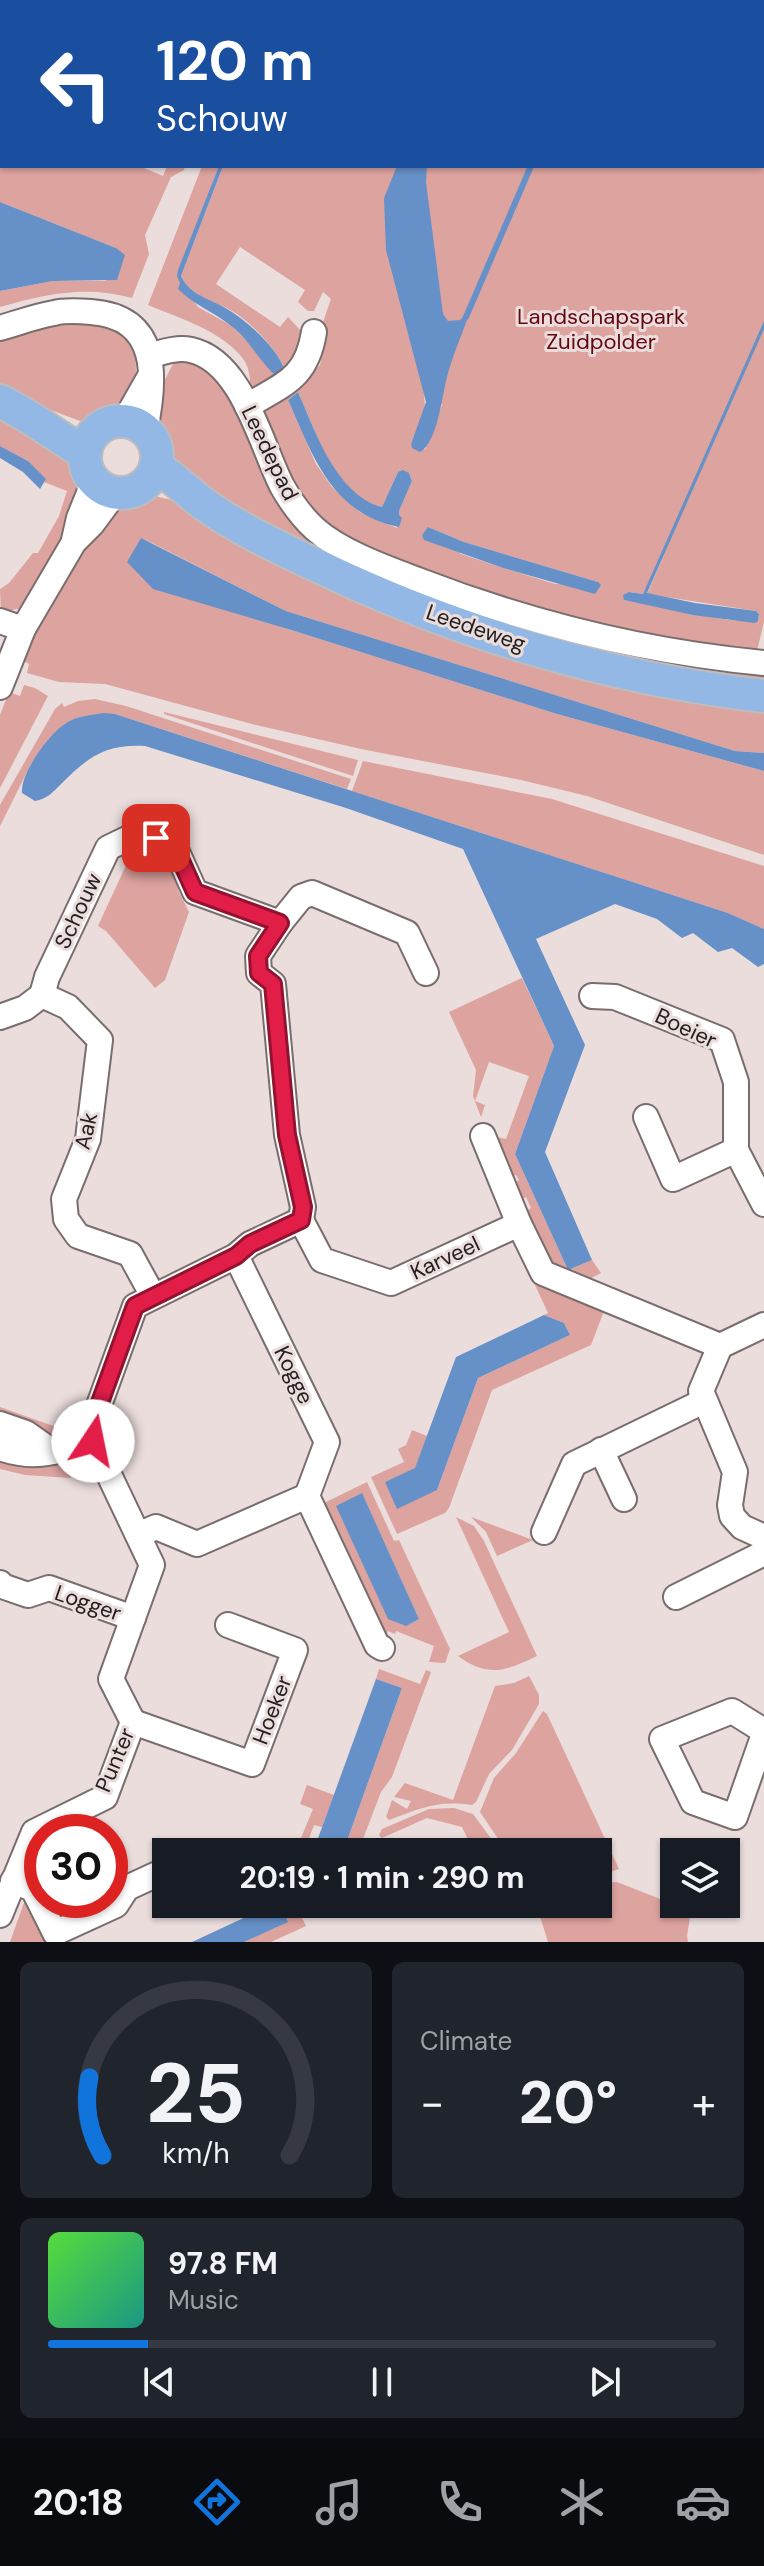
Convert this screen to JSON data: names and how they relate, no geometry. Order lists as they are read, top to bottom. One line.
{"streets":{"main road":["Leedeweg"],"street":["Leedepad","Schouw","Boeier","Aak","Karveel","Kogge","Logger","Hoeker","Punter"]},"crossings":[["Schouw","Aak"],["Aak","Kogge"],["Aak","Punter"],["Kogge","Punter"],["Logger","Punter"],["Hoeker","Punter"]],"parks":["Landschapspark Zuidpolder"],"page":{"turn":["120 m","Schouw"],"limit":"30","trip":"20:19 · 1 min · 290 m","tile":"Climate","heat":["−","20°","+"],"song":["97.8 FM","Music"],"tabs":"20:18","gauge":["25","km/h"]}}
